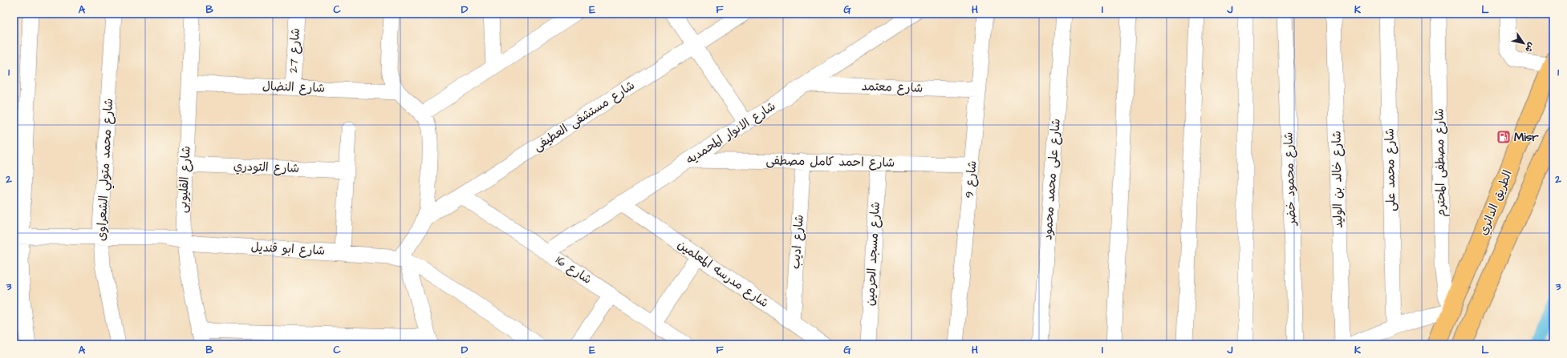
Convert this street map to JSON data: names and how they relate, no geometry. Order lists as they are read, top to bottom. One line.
{"streets":{"highway":["الطريق الدائري"],"street":["شارع 27","شارع النضال","شارع معتمد","شارع مستشفى العطيفى","شارع الانوار المحمديه","شارع احمد كامل مصطفى","شارع مصطفى المحترم","شارع التودري","شارع محمد متولي الشعراوى","شارع محمد على","شارع محمود خضر","شارع القليوبى","شارع 9","شارع على محمد محمود","شارع خالد بن الوليد","شارع اديب","شارع ابو قنديل","شارع مسجد الحرمين","شارع 16","شارع مدرسه المعلمين"]},"crossings":[["شارع 27","شارع النضال"],["شارع النضال","شارع القليوبى"],["شارع معتمد","شارع الانوار المحمديه"],["شارع معتمد","شارع 9"],["شارع مستشفى العطيفى","شارع 16"],["شارع الانوار المحمديه","شارع احمد كامل مصطفى"],["شارع الانوار المحمديه","شارع 16"],["شارع الانوار المحمديه","شارع مدرسه المعلمين"],["شارع احمد كامل مصطفى","شارع 9"],["شارع احمد كامل مصطفى","شارع اديب"],["شارع احمد كامل مصطفى","شارع مسجد الحرمين"],["شارع مصطفى المحترم","الطريق الدائري"],["شارع التودري","شارع القليوبى"],["شارع محمد متولي الشعراوى","شارع ابو قنديل"],["شارع القليوبى","شارع ابو قنديل"],["شارع اديب","شارع مدرسه المعلمين"]],"places":{"fuel station":["Misr"]},"north":"bottom right","grid":{"columns":["A","B","C","D","E","F","G","H","I","J","K","L"],"rows":["1","2","3"]}}
